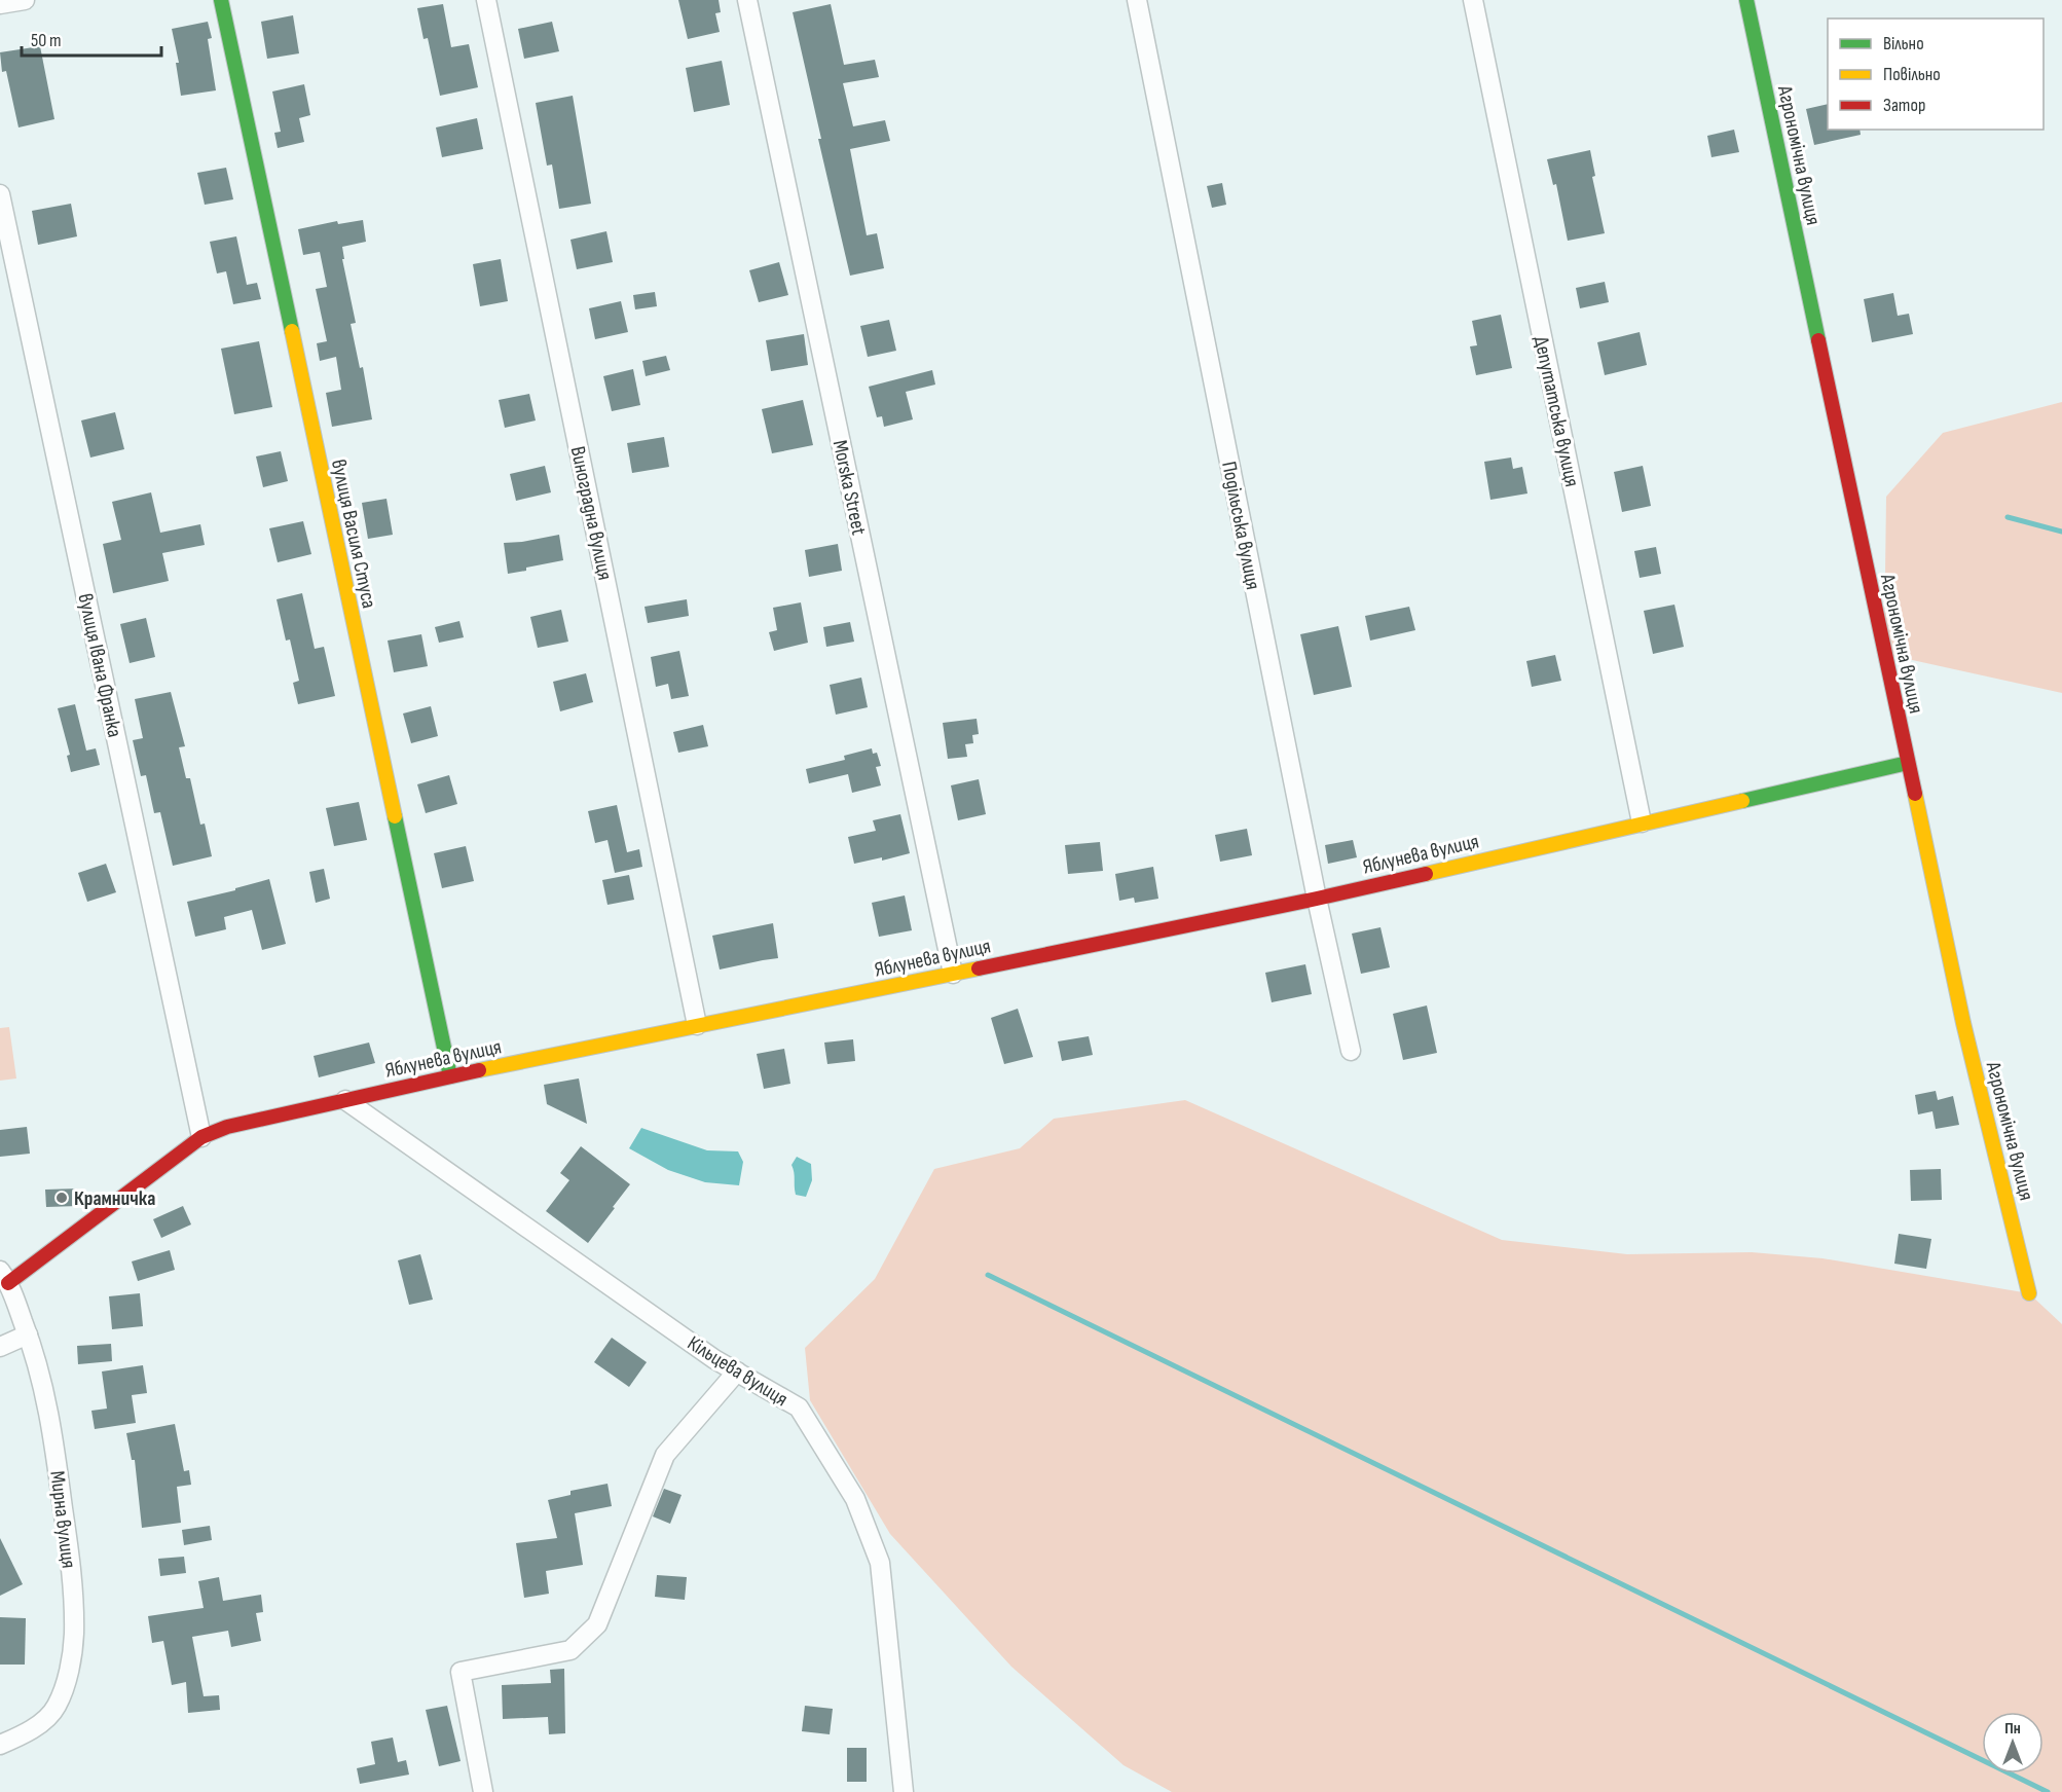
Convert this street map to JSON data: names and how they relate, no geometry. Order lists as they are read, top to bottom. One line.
{"streets":{"street":["Агрономічна вулиця","Депутатська вулиця","Morska Street","Виноградна вулиця","Подільська вулиця","вулиця Василя Стуса","вулиця Івана Франка","Яблунева вулиця","Кільцева вулиця","Мирна вулиця"]},"crossings":[["Агрономічна вулиця","Яблунева вулиця"],["Депутатська вулиця","Яблунева вулиця"],["Morska Street","Яблунева вулиця"],["Виноградна вулиця","Яблунева вулиця"],["Подільська вулиця","Яблунева вулиця"],["вулиця Василя Стуса","Яблунева вулиця"],["вулиця Івана Франка","Яблунева вулиця"],["Яблунева вулиця","Кільцева вулиця"],["Яблунева вулиця","Мирна вулиця"]],"places":["Крамничка"],"legend":["Вільно","Повільно","Затор"],"scale_bar":"50 m","north":"top"}
